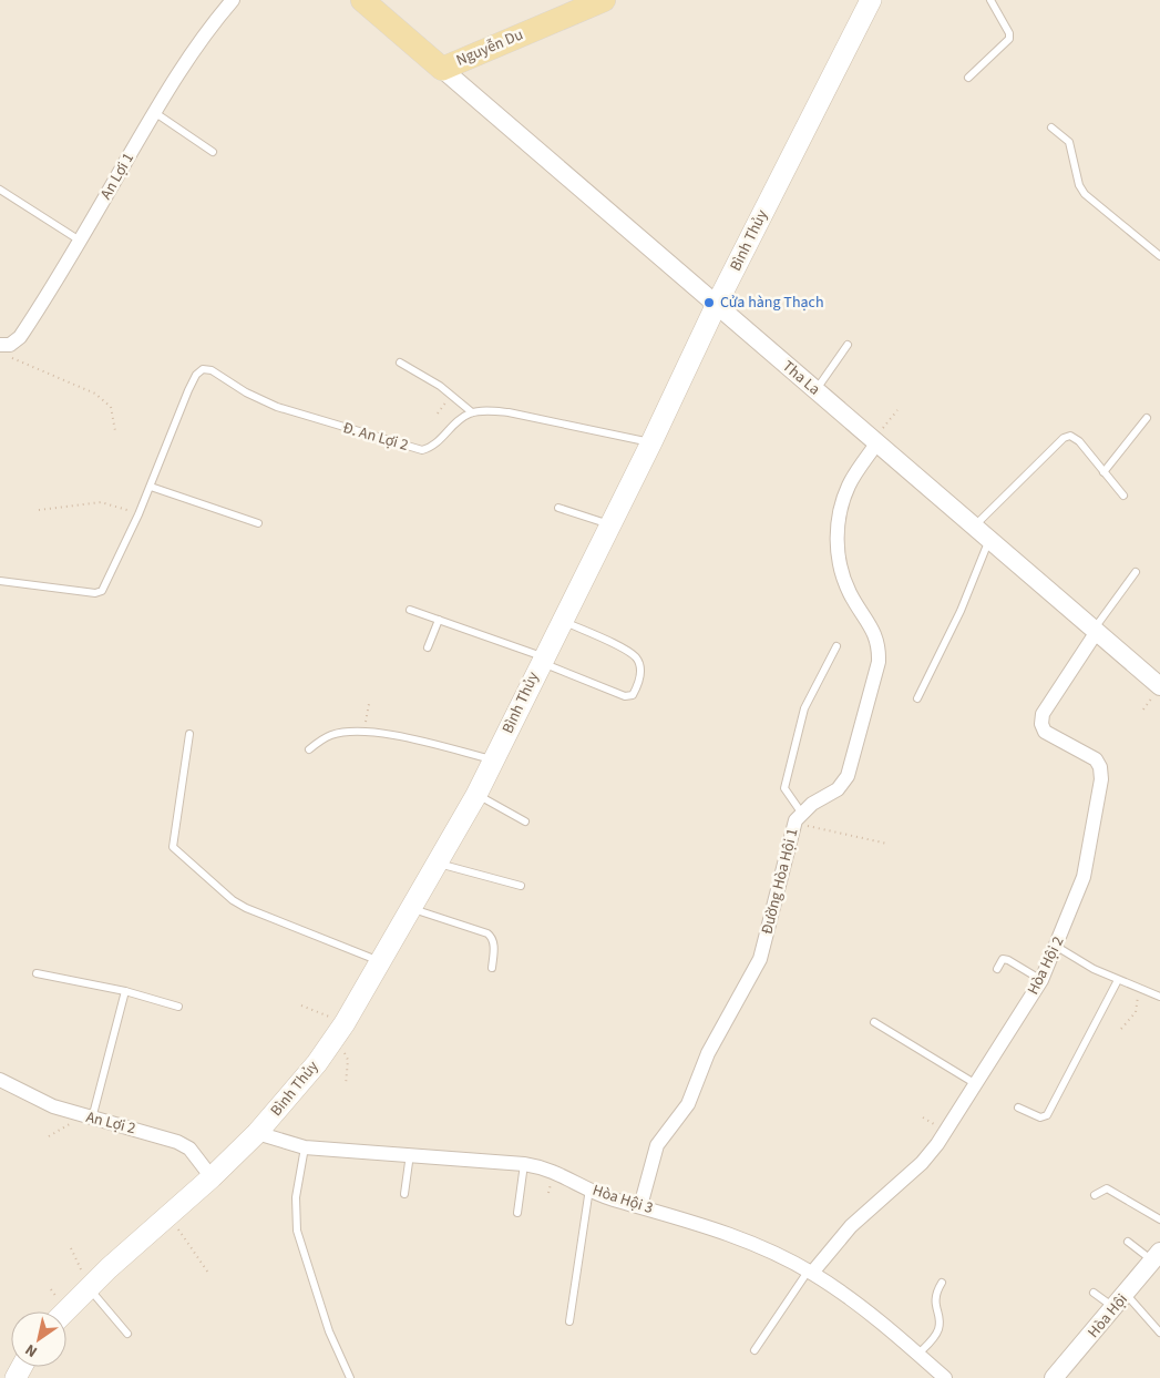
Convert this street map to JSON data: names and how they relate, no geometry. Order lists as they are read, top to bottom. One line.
{"streets":{"main road":["Nguyễn Du","Bình Thủy"],"street":["An Lợi 1","Tha La","Đường Hòa Hội 1","Hòa Hội 2","An Lợi 2","Hòa Hội 3","Hòa Hội"],"lane":["Đ. An Lợi 2"]},"crossings":[["Nguyễn Du","Tha La"],["Bình Thủy","Tha La"],["Bình Thủy","An Lợi 2"],["Bình Thủy","Hòa Hội 3"],["Tha La","Đường Hòa Hội 1"],["Tha La","Hòa Hội 2"],["Đường Hòa Hội 1","Hòa Hội 3"],["Hòa Hội 2","Hòa Hội 3"]],"places":["Cửa hàng Thạch"],"north":"bottom left"}
